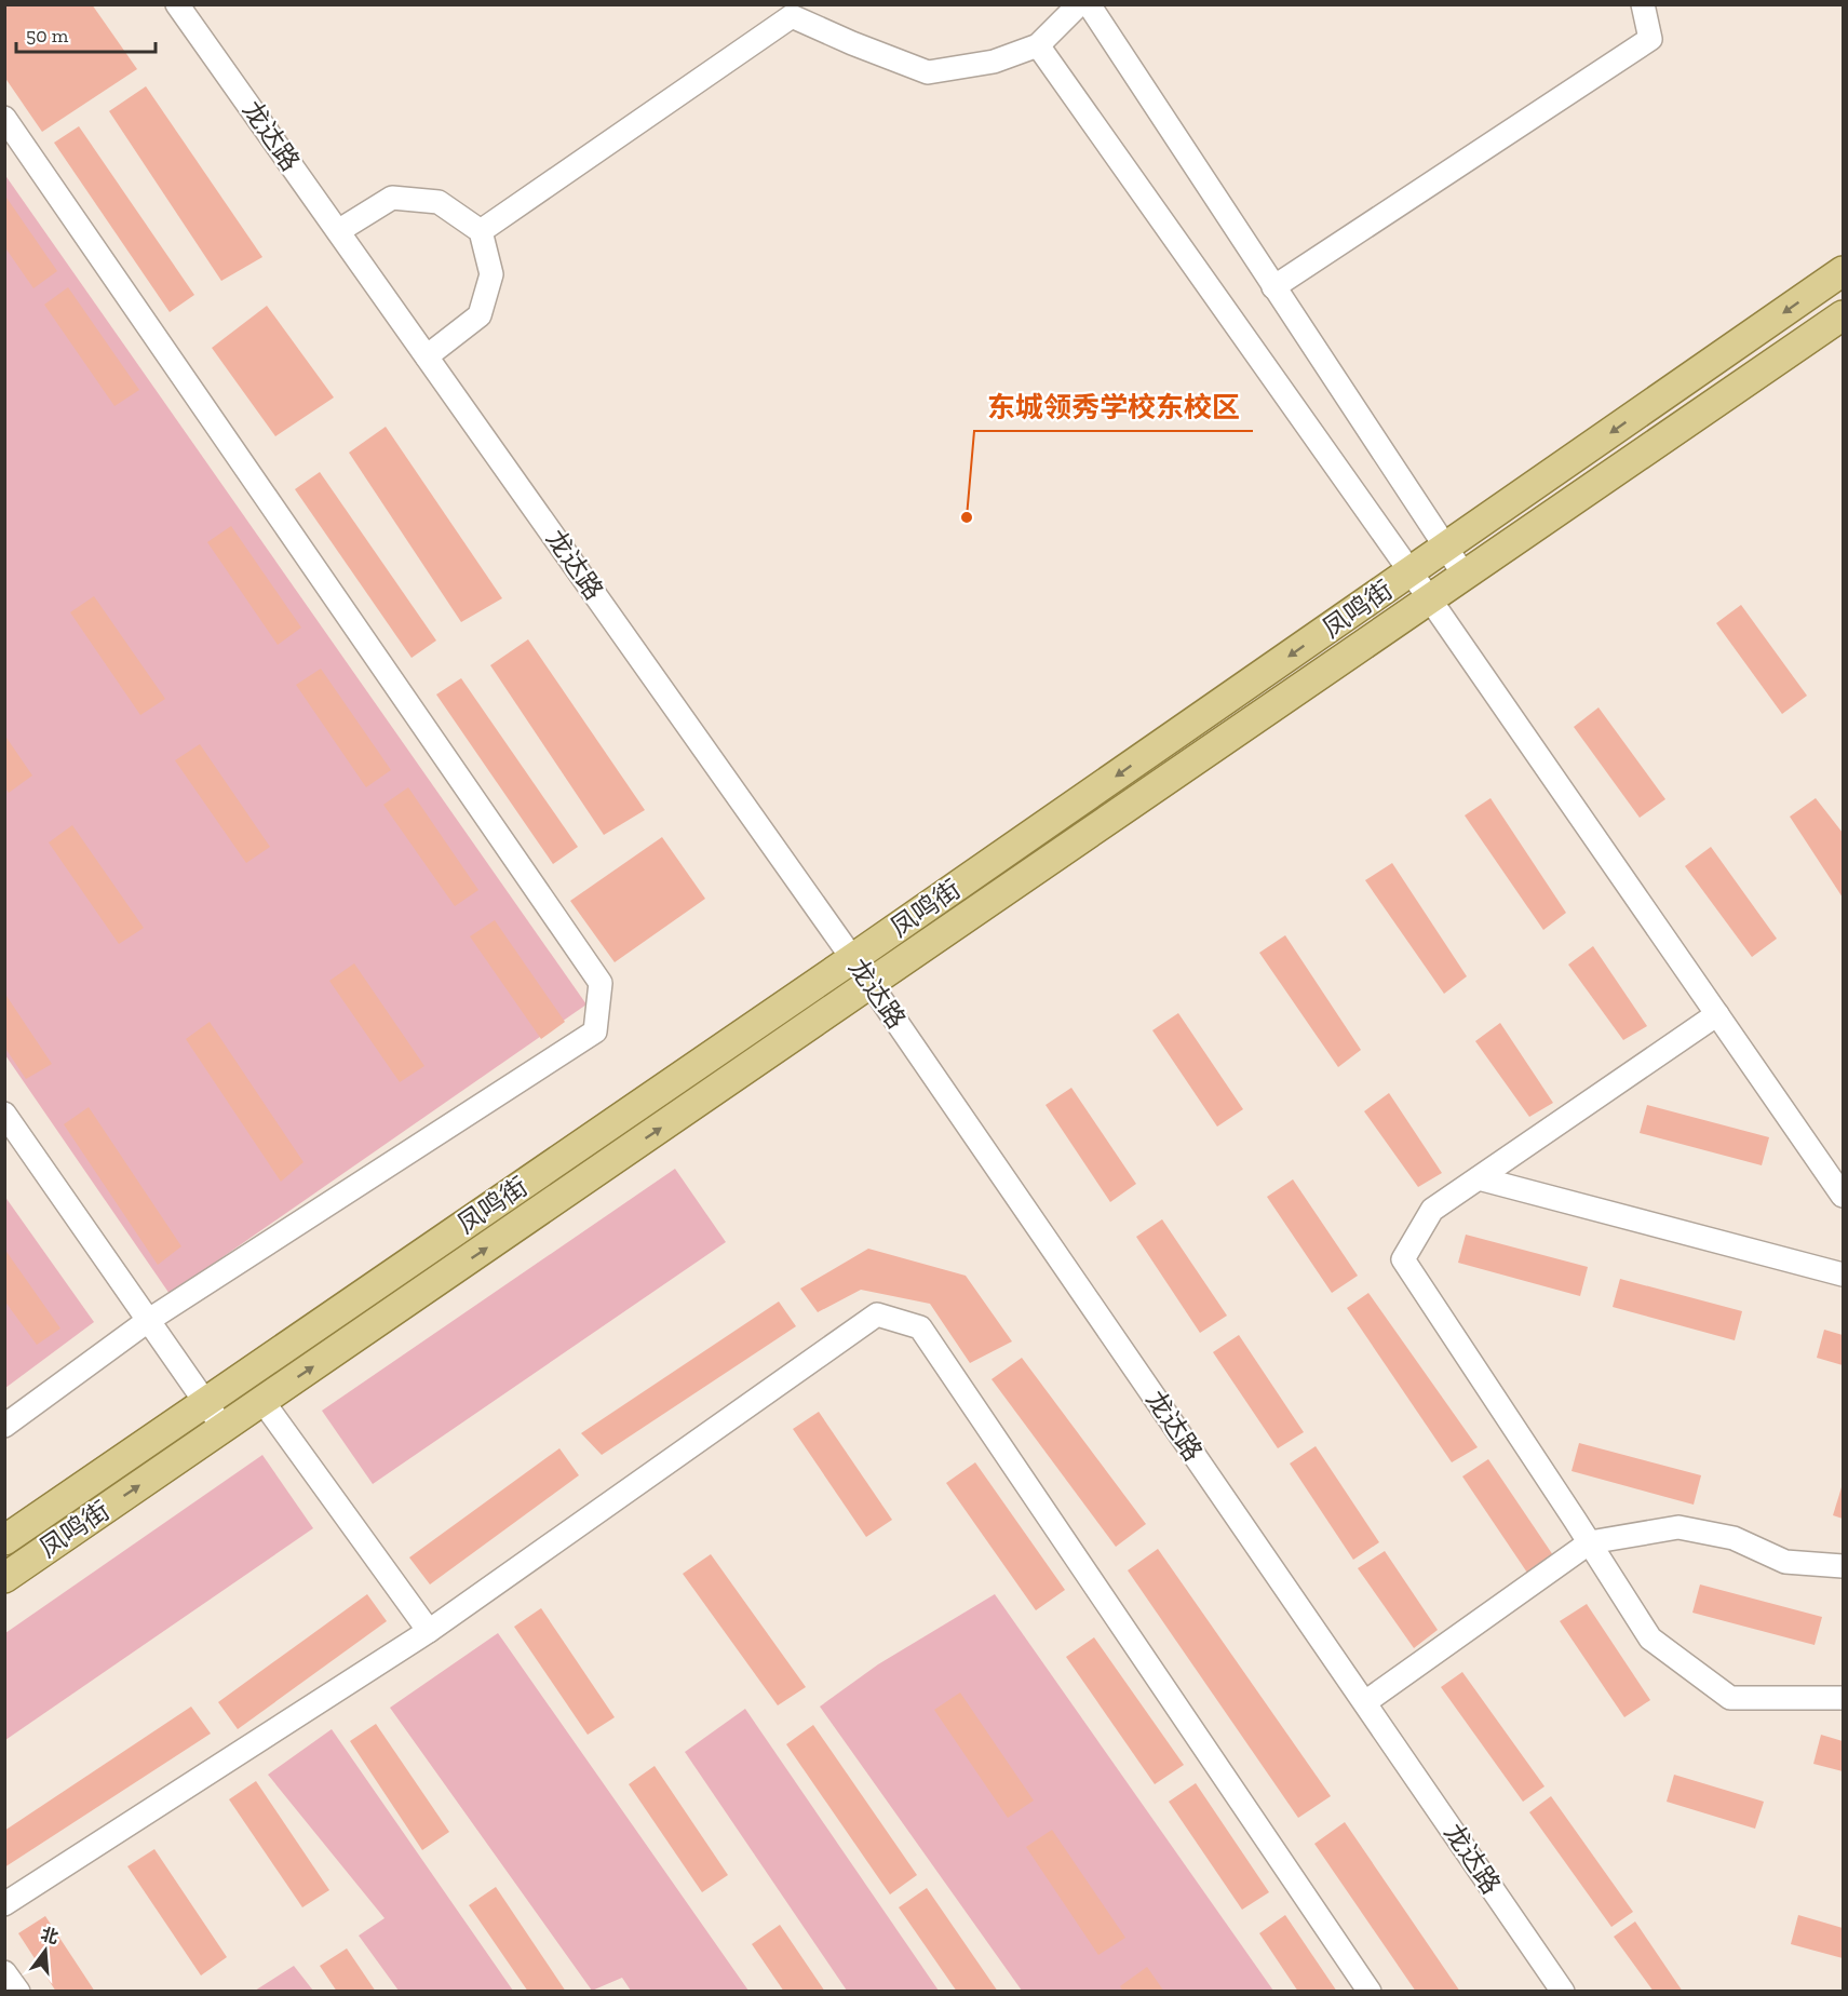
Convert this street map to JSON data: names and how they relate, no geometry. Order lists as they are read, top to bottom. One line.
{"streets":{"main road":["凤鸣街"],"street":["龙达路"]},"crossings":[["龙达路","凤鸣街"]],"places":["东城领秀学校东校区"],"scale_bar":"50 m","north":"top"}
